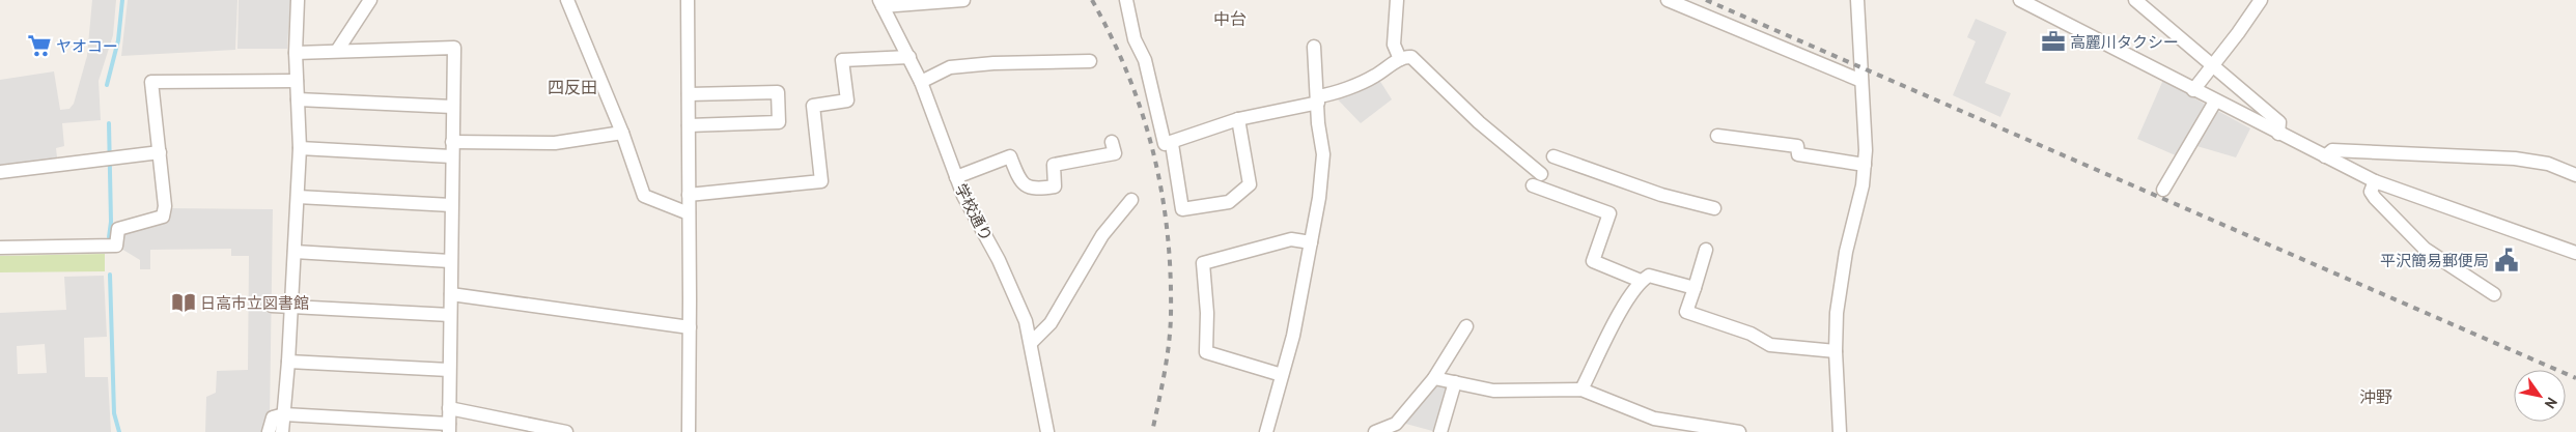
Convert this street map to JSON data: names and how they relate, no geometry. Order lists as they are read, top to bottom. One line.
{"streets":{"street":["学校通り"]},"districts":["中台","四反田","沖野"],"places":{"office":["高麗川タクシー"],"supermarket":["ヤオコー"],"public building":["平沢簡易郵便局"],"library":["日高市立図書館"]},"north":"bottom right"}
